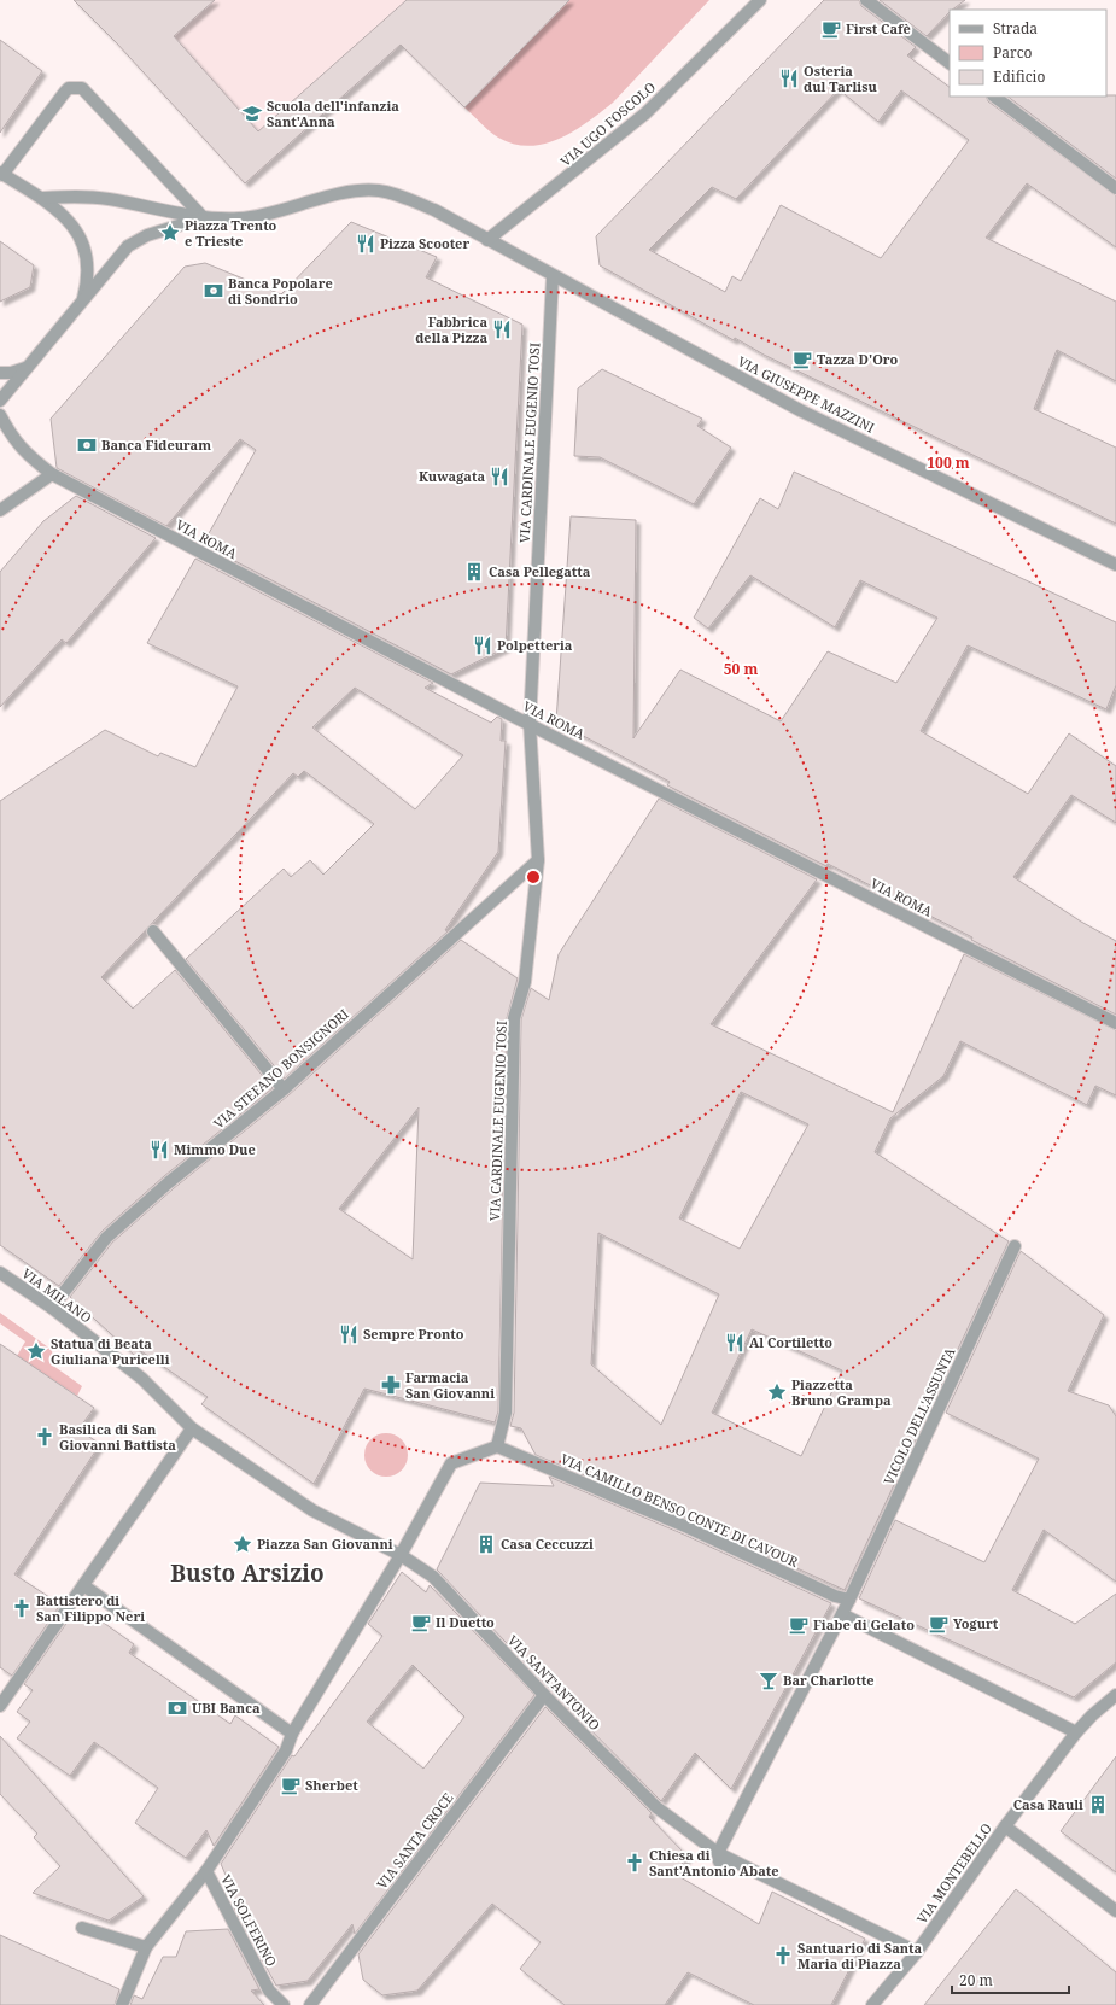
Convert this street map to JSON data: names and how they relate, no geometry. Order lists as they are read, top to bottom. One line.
{"streets":{"street":["VIA UGO FOSCOLO","VIA GIUSEPPE MAZZINI","VIA CARDINALE EUGENIO TOSI","VIA ROMA","VIA STEFANO BONSIGNORI","VIA MILANO","VICOLO DELL'ASSUNTA","VIA CAMILLO BENSO CONTE DI CAVOUR","VIA SANT'ANTONIO","VIA SANTA CROCE","VIA MONTEBELLO","VIA SOLFERINO"]},"crossings":[["VIA UGO FOSCOLO","VIA GIUSEPPE MAZZINI"],["VIA GIUSEPPE MAZZINI","VIA CARDINALE EUGENIO TOSI"],["VIA CARDINALE EUGENIO TOSI","VIA ROMA"],["VIA CARDINALE EUGENIO TOSI","VIA STEFANO BONSIGNORI"],["VIA CARDINALE EUGENIO TOSI","VIA CAMILLO BENSO CONTE DI CAVOUR"],["VIA STEFANO BONSIGNORI","VIA MILANO"],["VICOLO DELL'ASSUNTA","VIA CAMILLO BENSO CONTE DI CAVOUR"],["VICOLO DELL'ASSUNTA","VIA SANT'ANTONIO"],["VIA SANT'ANTONIO","VIA SANTA CROCE"]],"districts":["Busto Arsizio"],"places":{"cafe":["First Cafè","Tazza D'Oro","Il Duetto","Yogurt","Fiabe di Gelato","Sherbet"],"restaurant":["Osteria dul Tarlisu","Pizza Scooter","Fabbrica della Pizza","Kuwagata","Polpetteria","Mimmo Due","Sempre Pronto","Al Cortiletto"],"school or university":["Scuola dell'infanzia Sant'Anna"],"place":["Piazza Trento e Trieste","Statua di Beata Giuliana Puricelli","Piazzetta Bruno Grampa","Piazza San Giovanni"],"bank":["Banca Popolare di Sondrio","Banca Fideuram","UBI Banca"],"building":["Casa Pellegatta","Casa Ceccuzzi","Casa Rauli"],"pharmacy":["Farmacia San Giovanni"],"church":["Basilica di San Giovanni Battista","Battistero di San Filippo Neri","Chiesa di Sant'Antonio Abate","Santuario di Santa Maria di Piazza"],"bar":["Bar Charlotte"]},"legend":["Strada","Parco","Edificio"],"scale_bar":"20 m","rings":["100 m","50 m"]}
